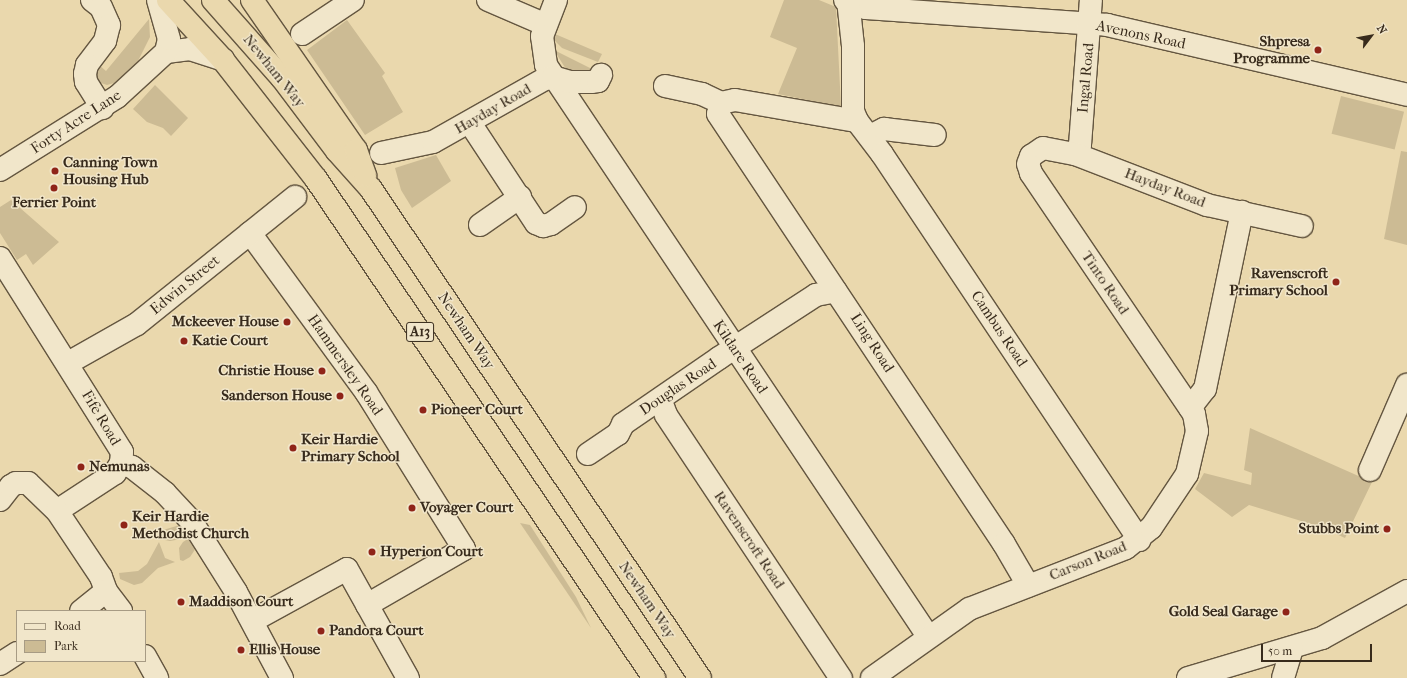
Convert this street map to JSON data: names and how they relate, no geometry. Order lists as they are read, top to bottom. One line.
{"streets":{"highway":["Newham Way","A13"],"street":["Avenons Road","Ingal Road","Hayday Road","Forty Acre Lane","Tinto Road","Edwin Street","Cambus Road","Ling Road","Kildare Road","Hammersley Road","Douglas Road","Fife Road","Ravenscroft Road","Carson Road"]},"crossings":[["Avenons Road","Ingal Road"],["Newham Way","A13"],["Ingal Road","Hayday Road"],["Hayday Road","Tinto Road"],["Hayday Road","Kildare Road"],["Tinto Road","Carson Road"],["Edwin Street","Hammersley Road"],["Edwin Street","Fife Road"],["Cambus Road","Carson Road"],["Ling Road","Douglas Road"],["Ling Road","Carson Road"],["Kildare Road","Douglas Road"],["Kildare Road","Carson Road"],["Douglas Road","Ravenscroft Road"]],"places":["Shpresa Programme","Canning Town Housing Hub","Ferrier Point","Ravenscroft Primary School","Mckeever House","Katie Court","Christie House","Sanderson House","Pioneer Court","Keir Hardie Primary School","Nemunas","Voyager Court","Keir Hardie Methodist Church","Stubbs Point","Hyperion Court","Maddison Court","Gold Seal Garage","Pandora Court","Ellis House"],"legend":["Road","Park"],"scale_bar":"50 m","north":"top right"}
